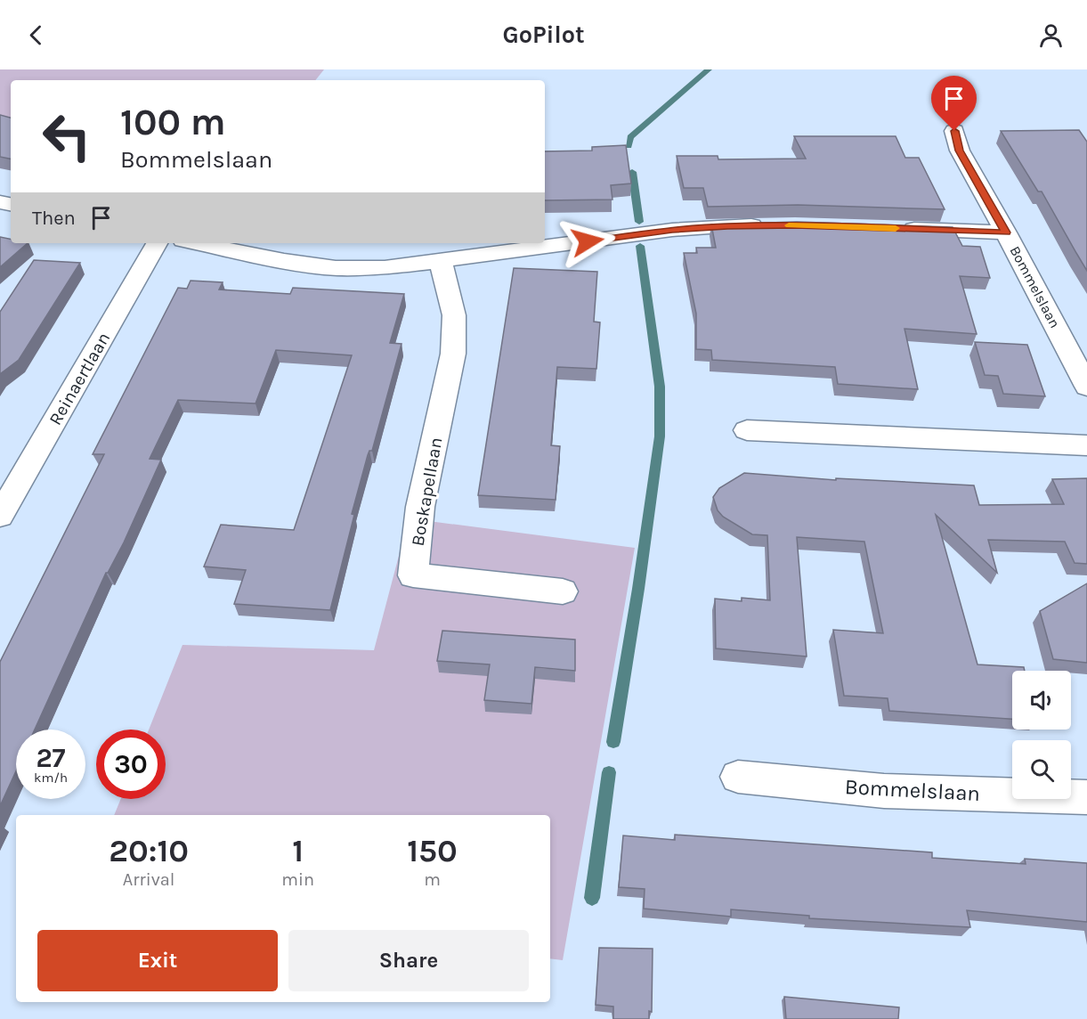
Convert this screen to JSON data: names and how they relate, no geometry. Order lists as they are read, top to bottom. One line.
{"streets":{"street":["Bommelslaan","Reinaertlaan","Boskapellaan"]},"page":{"header":"GoPilot","turn":["100 m","Bommelslaan"],"then":"Then","speed":"27 km/h","limit":"30","eta":["20:10","Arrival","1","min","150","m"],"buttons":["Exit","Share"]}}
